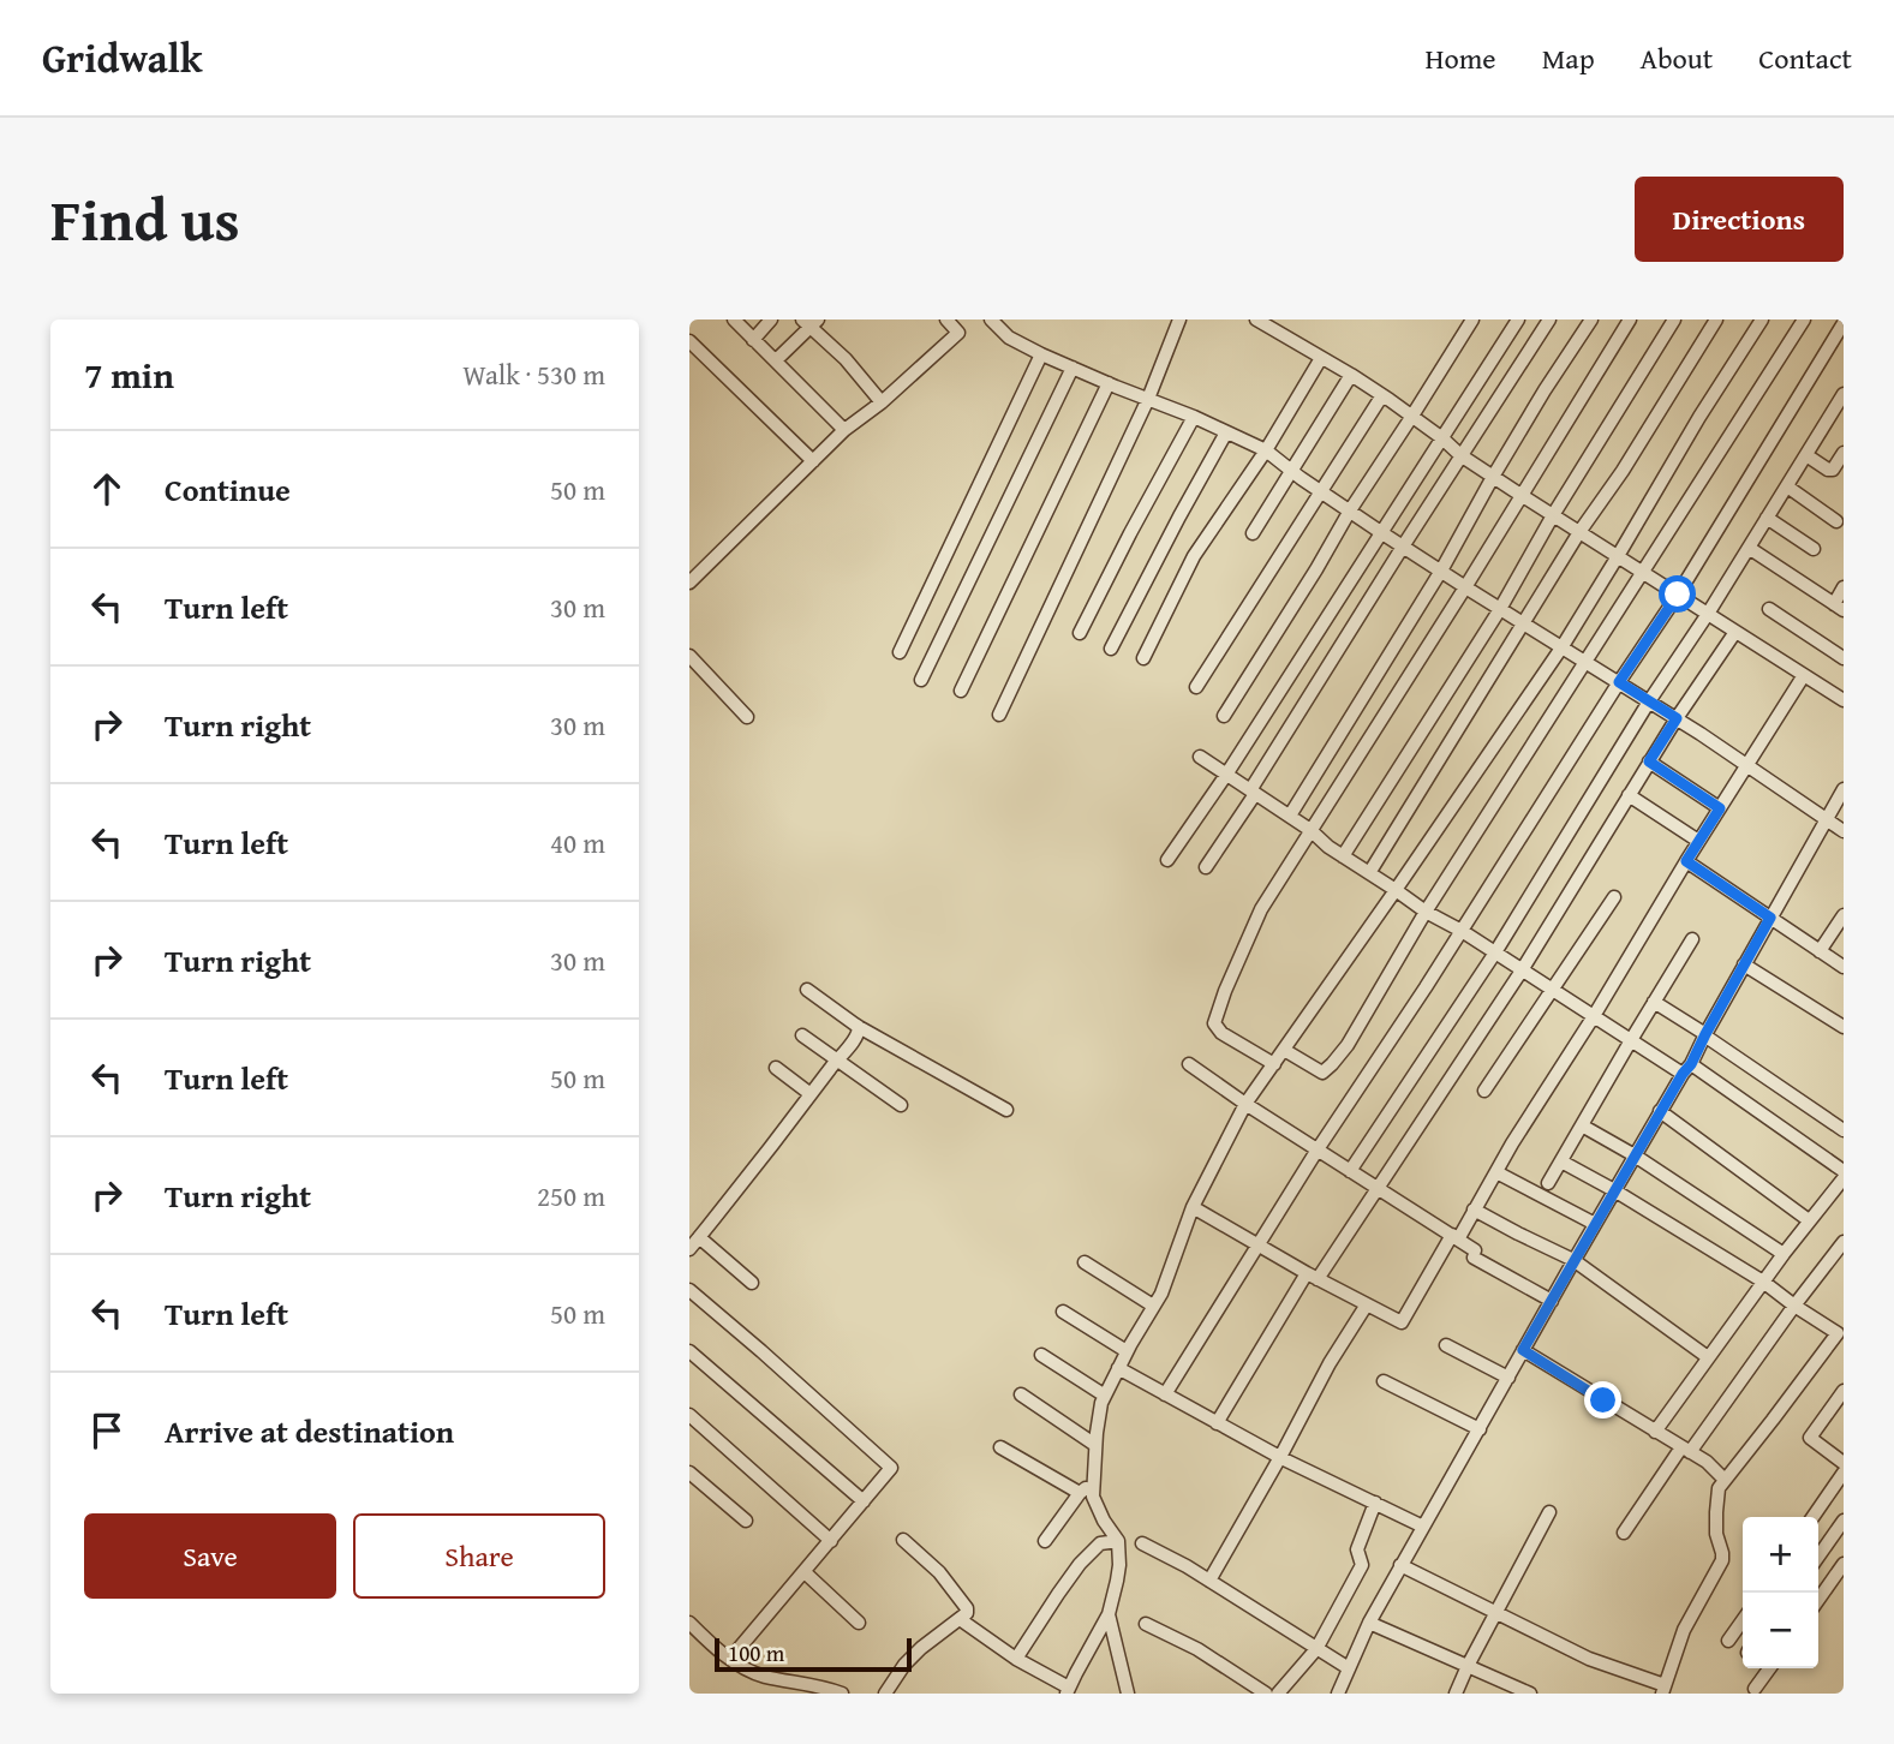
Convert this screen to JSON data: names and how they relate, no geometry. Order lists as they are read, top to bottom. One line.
{"scale_bar":"100 m","page":{"header":"Gridwalk","nav":["Home","Map","About","Contact"],"title":"Find us","buttons":["Directions",["Save","Share"]],"heading":["7 min","Walk · 530 m"],"list":[["Continue","50 m"],["Turn left","30 m"],["Turn right","30 m"],["Turn left","40 m"],["Turn right","30 m"],["Turn left","50 m"],["Turn right","250 m"],["Turn left","50 m"],"Arrive at destination"],"map_buttons":["+","−"],"scale":"100 m"}}
